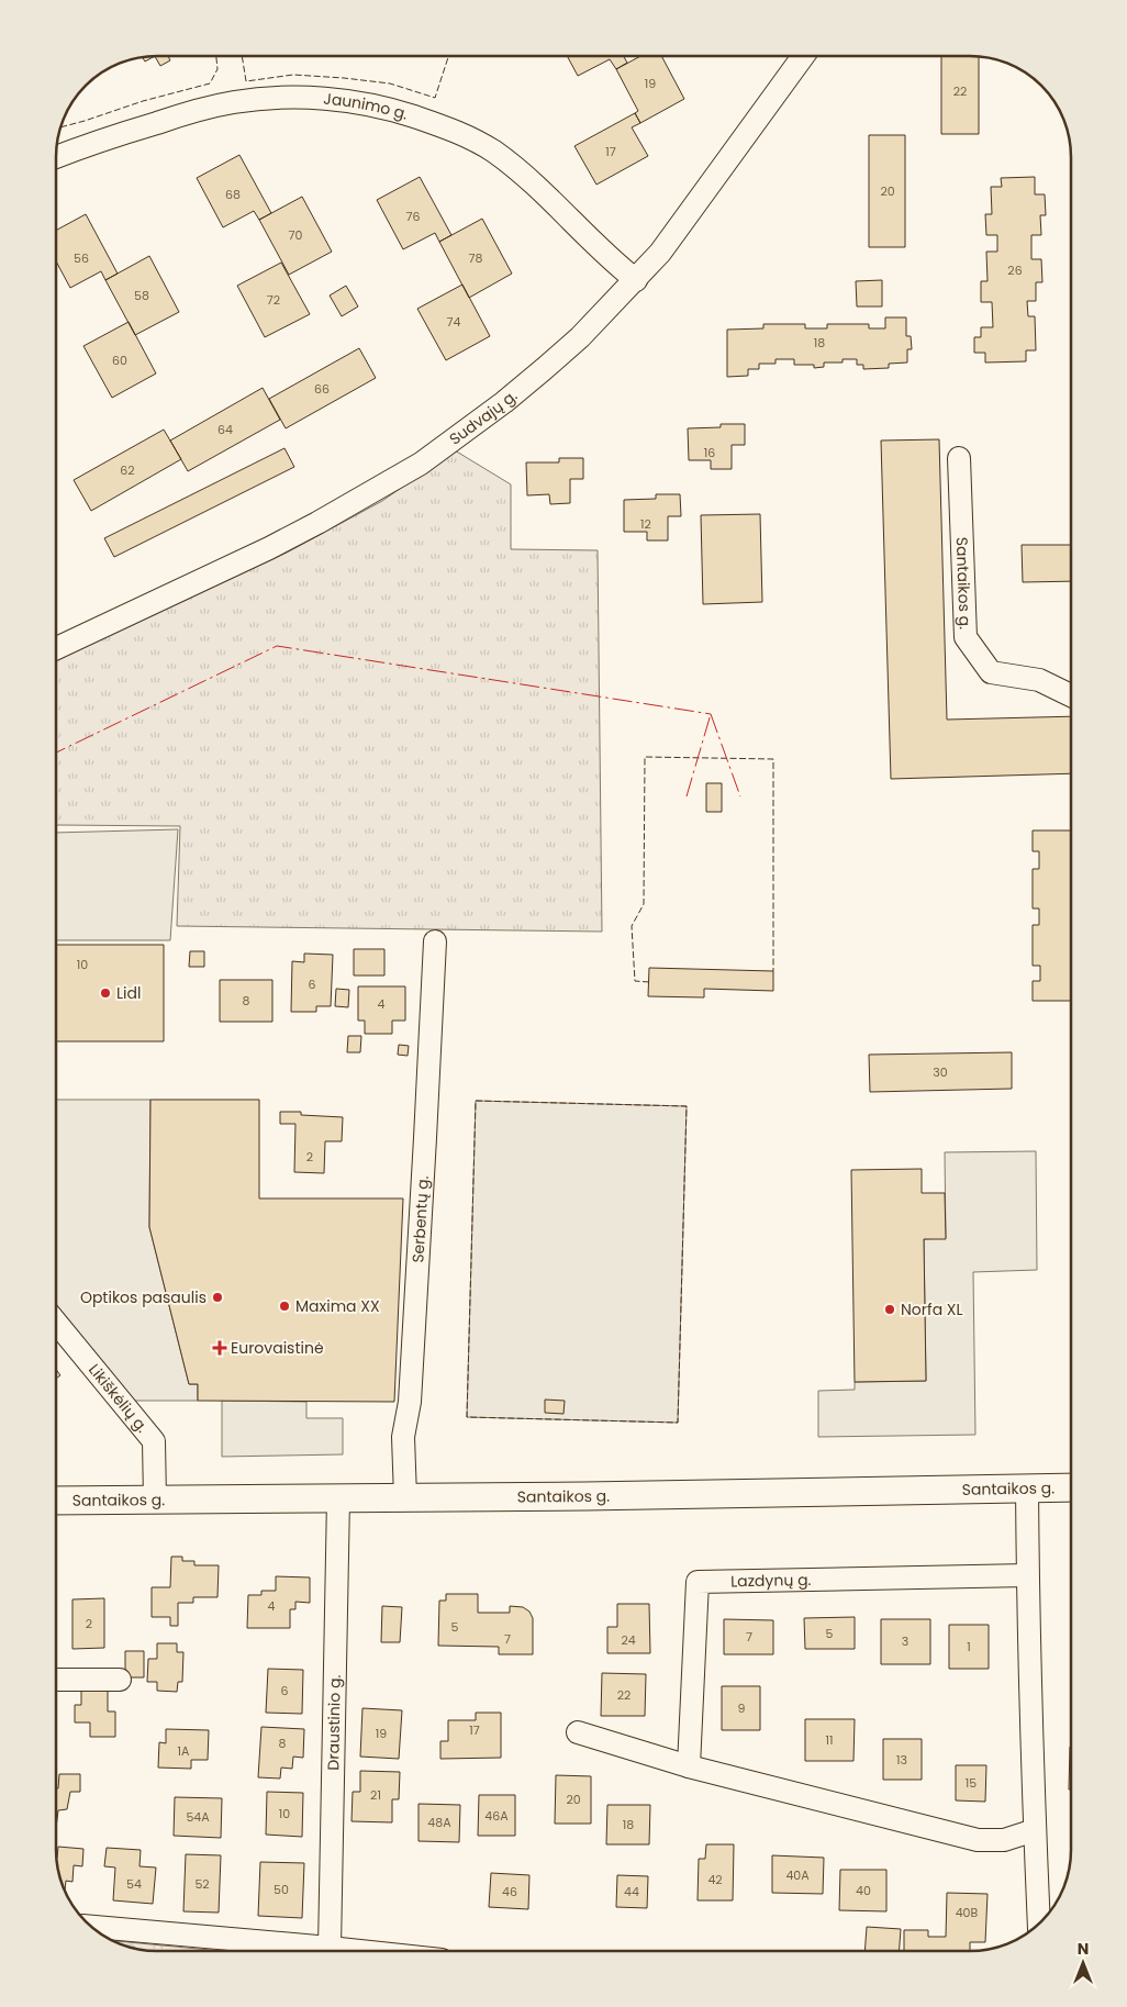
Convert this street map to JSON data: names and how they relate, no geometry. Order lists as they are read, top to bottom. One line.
{"streets":{"main road":["Santaikos g."],"street":["Jaunimo g.","Sudvajų g.","Serbentų g.","Likiškėlių g.","Lazdynų g.","Draustinio g."]},"crossings":[["Jaunimo g.","Sudvajų g."],["Santaikos g.","Serbentų g."],["Santaikos g.","Likiškėlių g."],["Santaikos g.","Draustinio g."]],"places":{"other":["Lidl","Optikos pasaulis","Maxima XX","Norfa XL"],"health":["Eurovaistinė"]},"house_numbers":["19","22","17","20","68","76","70","56","78","26","58","72","74","18","60","66","64","16","62","12","10","6","8","4","30","2","4","2","5","5","7","7","24","3","1","6","22","9","17","19","11","8","1A","13","15","21","20","10","46A","54A","48A","18","40A","42","54","52","50","40","46","44","40B"],"north":"top"}
